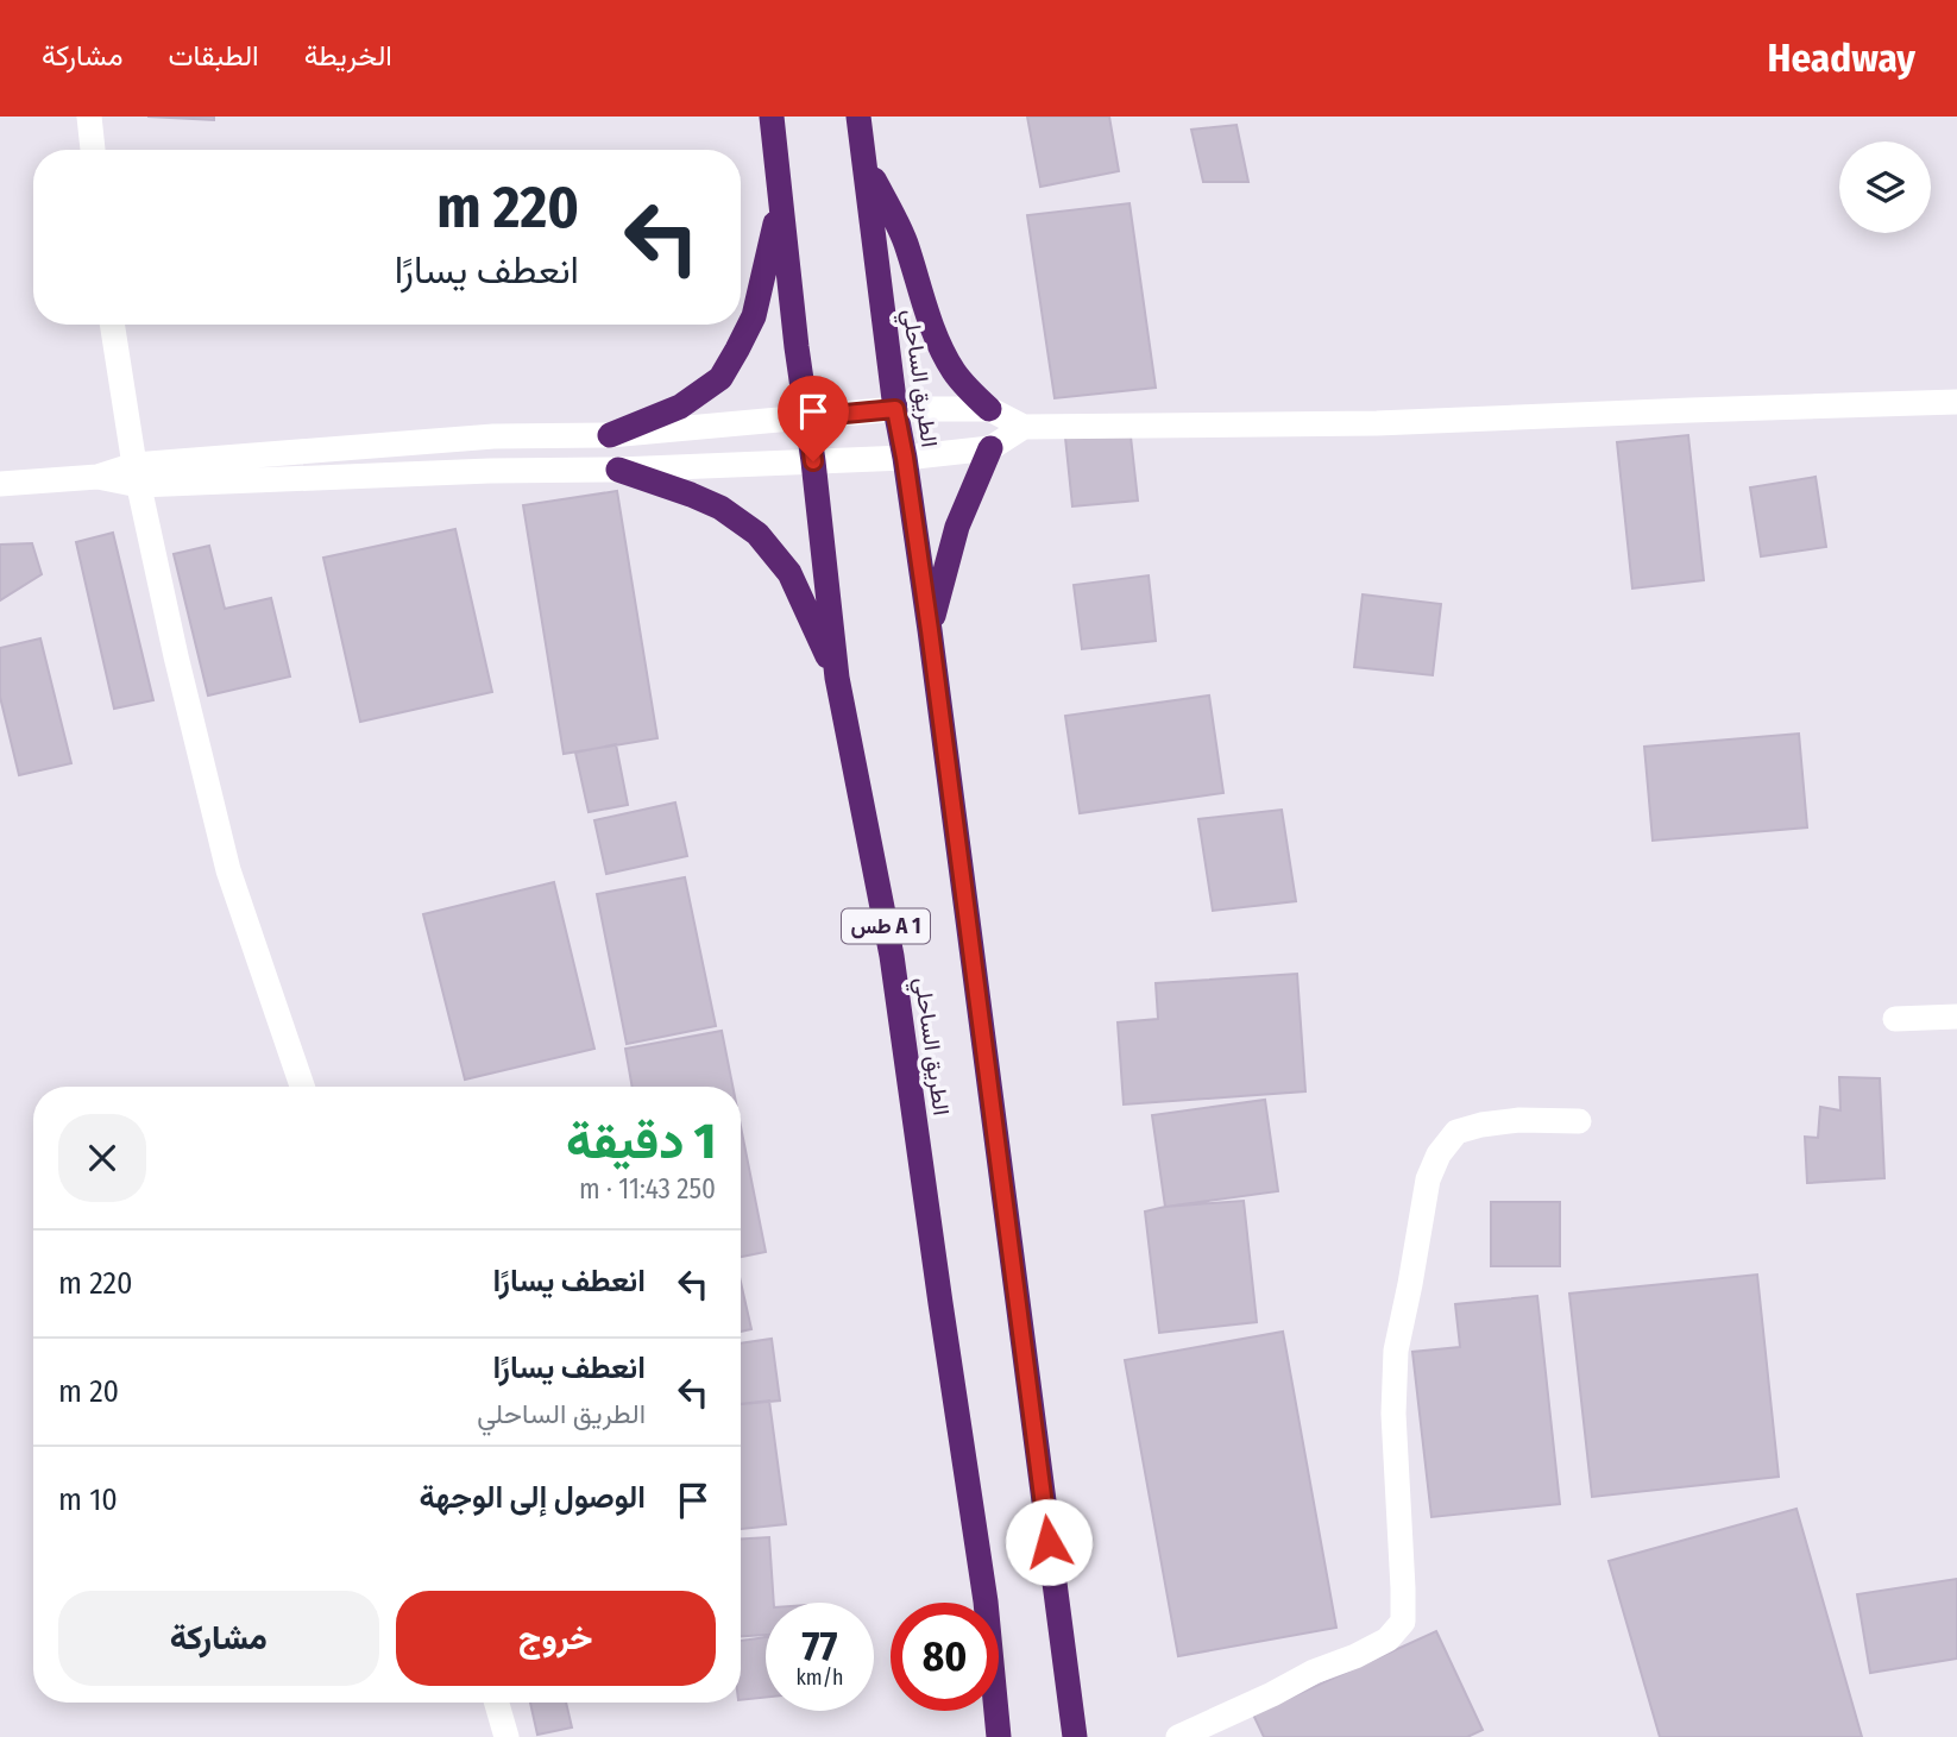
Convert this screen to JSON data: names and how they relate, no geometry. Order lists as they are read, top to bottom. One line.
{"streets":{"highway":["الطريق الساحلي","طس A 1"]},"page":{"header":"Headway","nav":["الخريطة","الطبقات","مشاركة"],"turn":["220 m","انعطف يسارًا"],"heading":["1 دقيقة","250 m · 11:43"],"list":[{"name":"انعطف يسارًا","value":"220 m"},{"name":"انعطف يسارًا","note":"الطريق الساحلي","value":"20 m"},{"name":"الوصول إلى الوجهة","value":"10 m"}],"buttons":["خروج","مشاركة"],"speed":"77 km/h","limit":"80"}}
